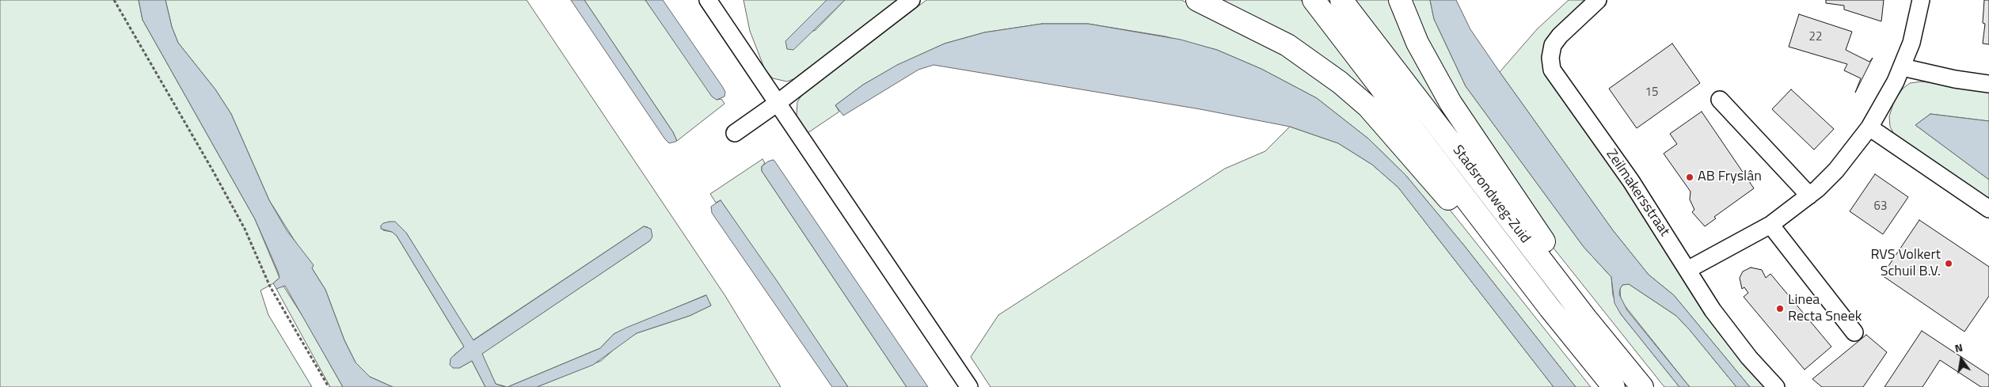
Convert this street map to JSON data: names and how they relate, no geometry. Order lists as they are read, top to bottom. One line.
{"streets":{"highway":["Stadsrondweg-Zuid"],"street":["Zeilmakersstraat"]},"places":["AB Fryslân","RVS Volkert Schuil B.V.","Linea Recta Sneek"],"house_numbers":["22","15","63"],"north":"top"}
